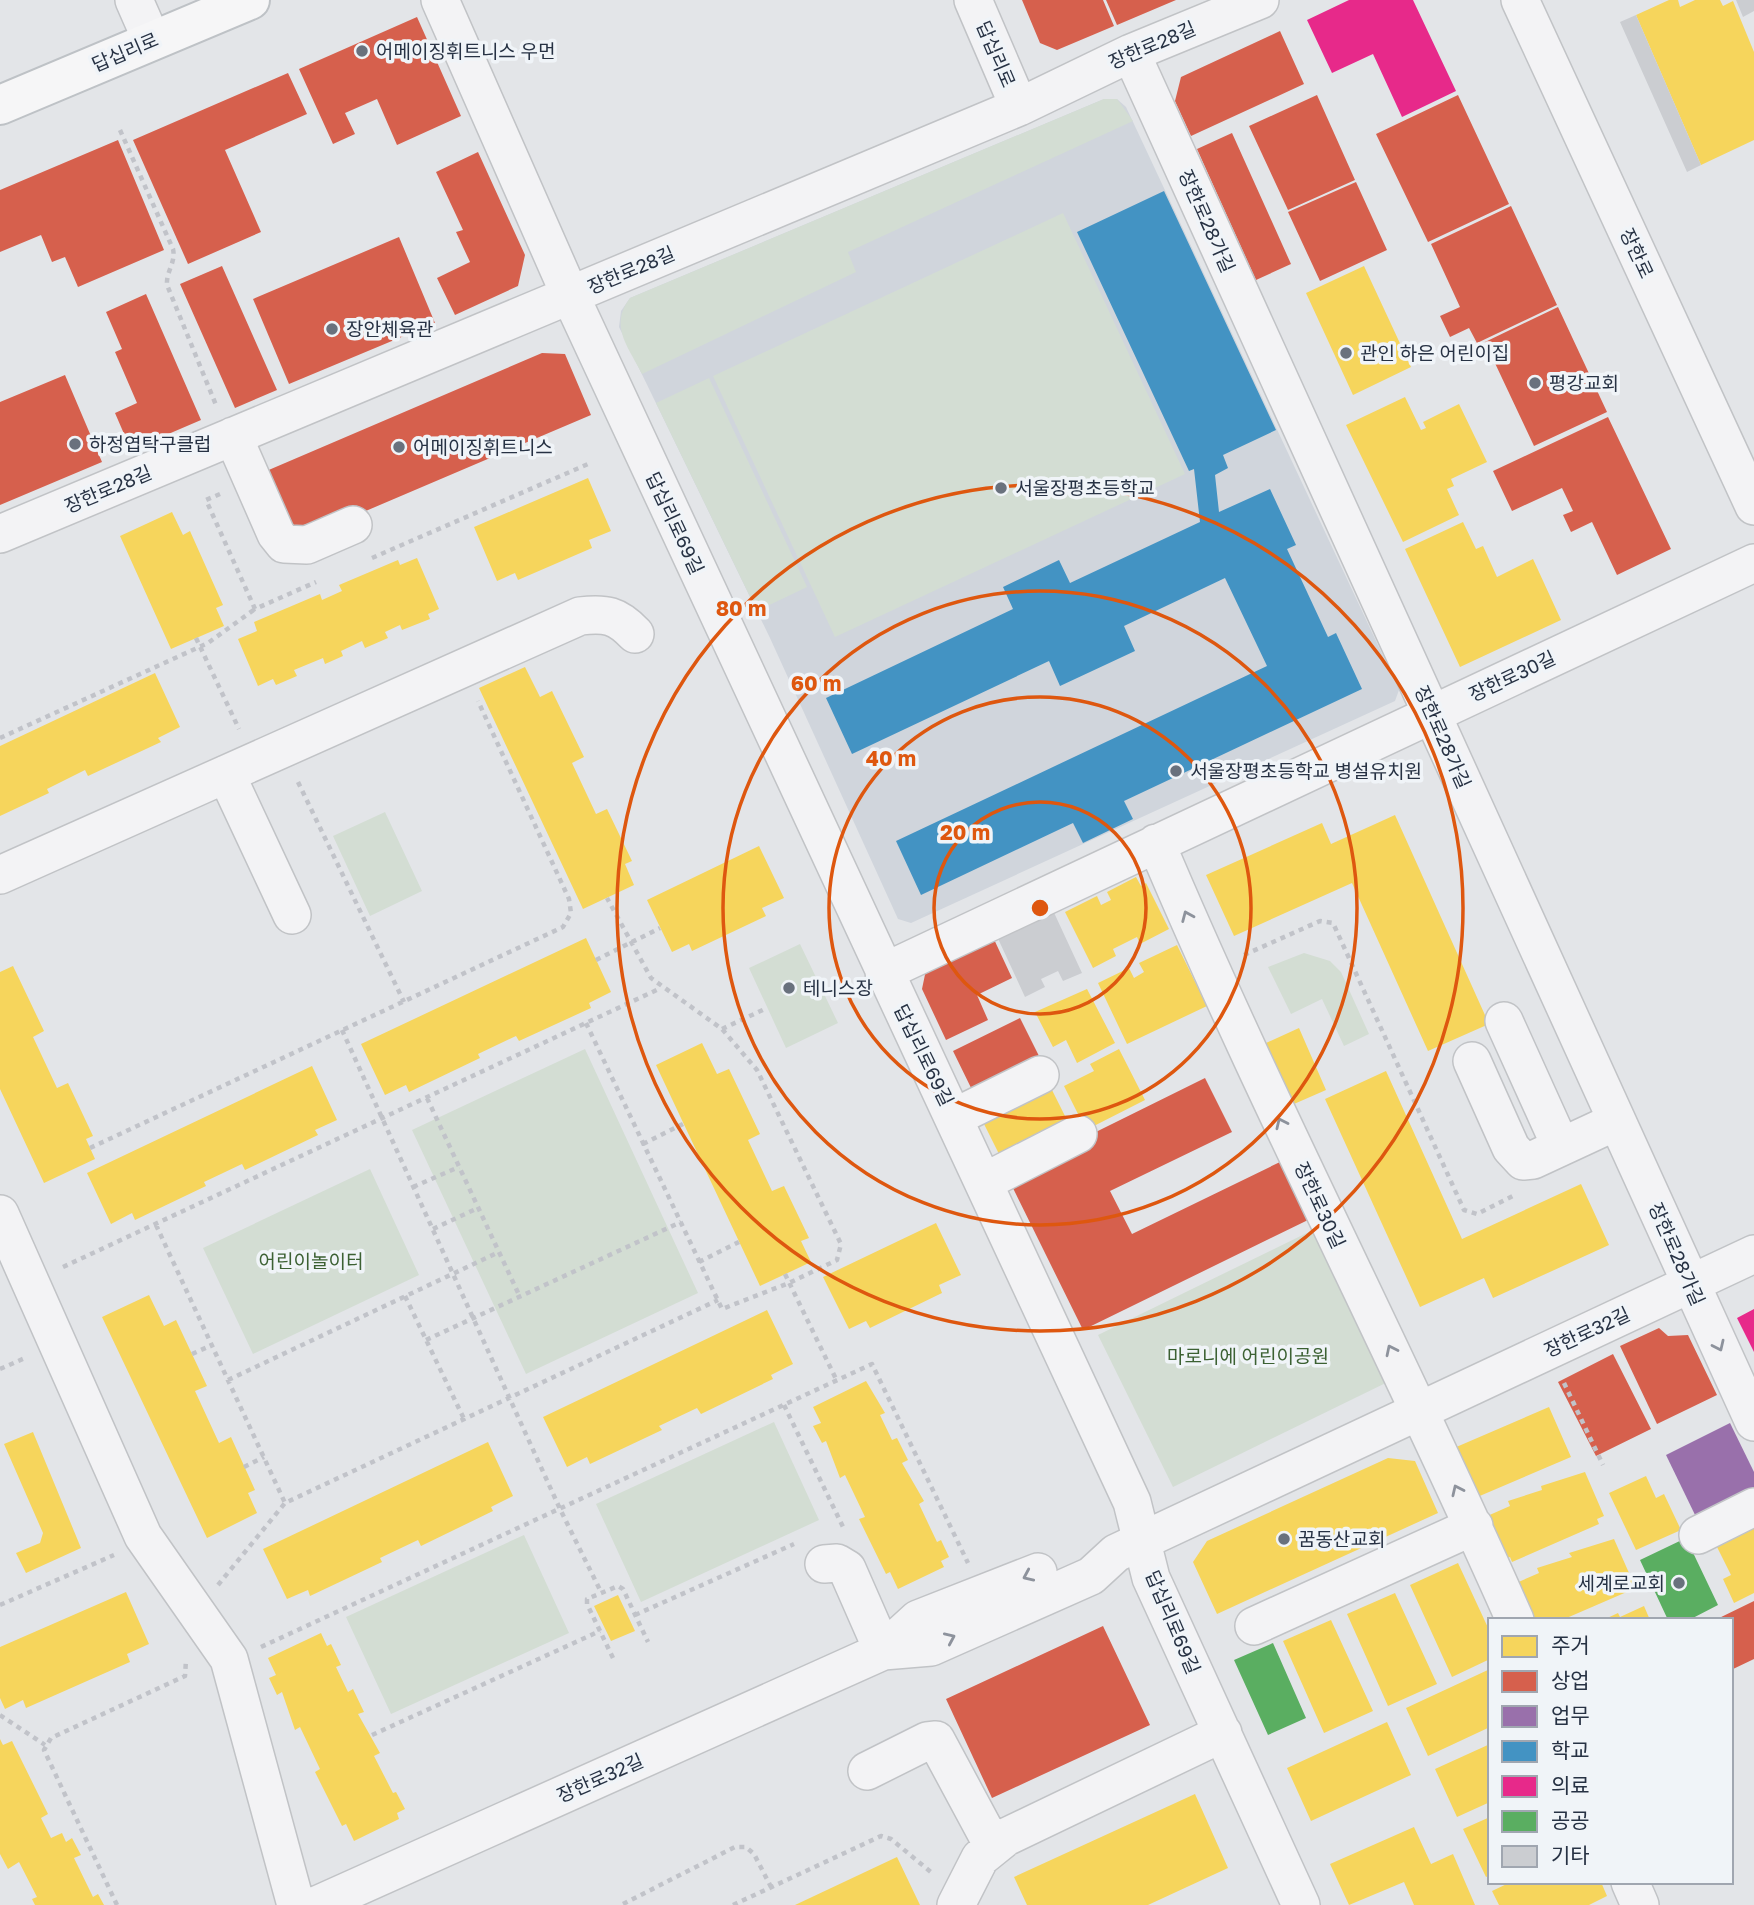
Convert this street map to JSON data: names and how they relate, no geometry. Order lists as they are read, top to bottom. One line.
{"streets":{"main road":["답십리로"],"street":["장한로28길","장한로28가길","장한로","답십리로69길","장한로30길","장한로32길"]},"crossings":[["장한로28길","답십리로"],["장한로28길","장한로28가길"],["장한로28길","답십리로69길"],["장한로28가길","장한로30길"],["장한로28가길","장한로32길"],["답십리로69길","장한로30길"],["답십리로69길","장한로32길"],["장한로30길","장한로32길"]],"one_way":["장한로30길"],"parks":["어린이놀이터","마로니에 어린이공원"],"places":["어메이징휘트니스 우먼","장안체육관","관인 하은 어린이집","평강교회","하정엽탁구클럽","어메이징휘트니스","서울장평초등학교","서울장평초등학교 병설유치원","테니스장","꿈동산교회","세계로교회"],"legend":["주거","상업","업무","학교","의료","공공","기타"],"rings":["80 m","60 m","40 m","20 m"]}
